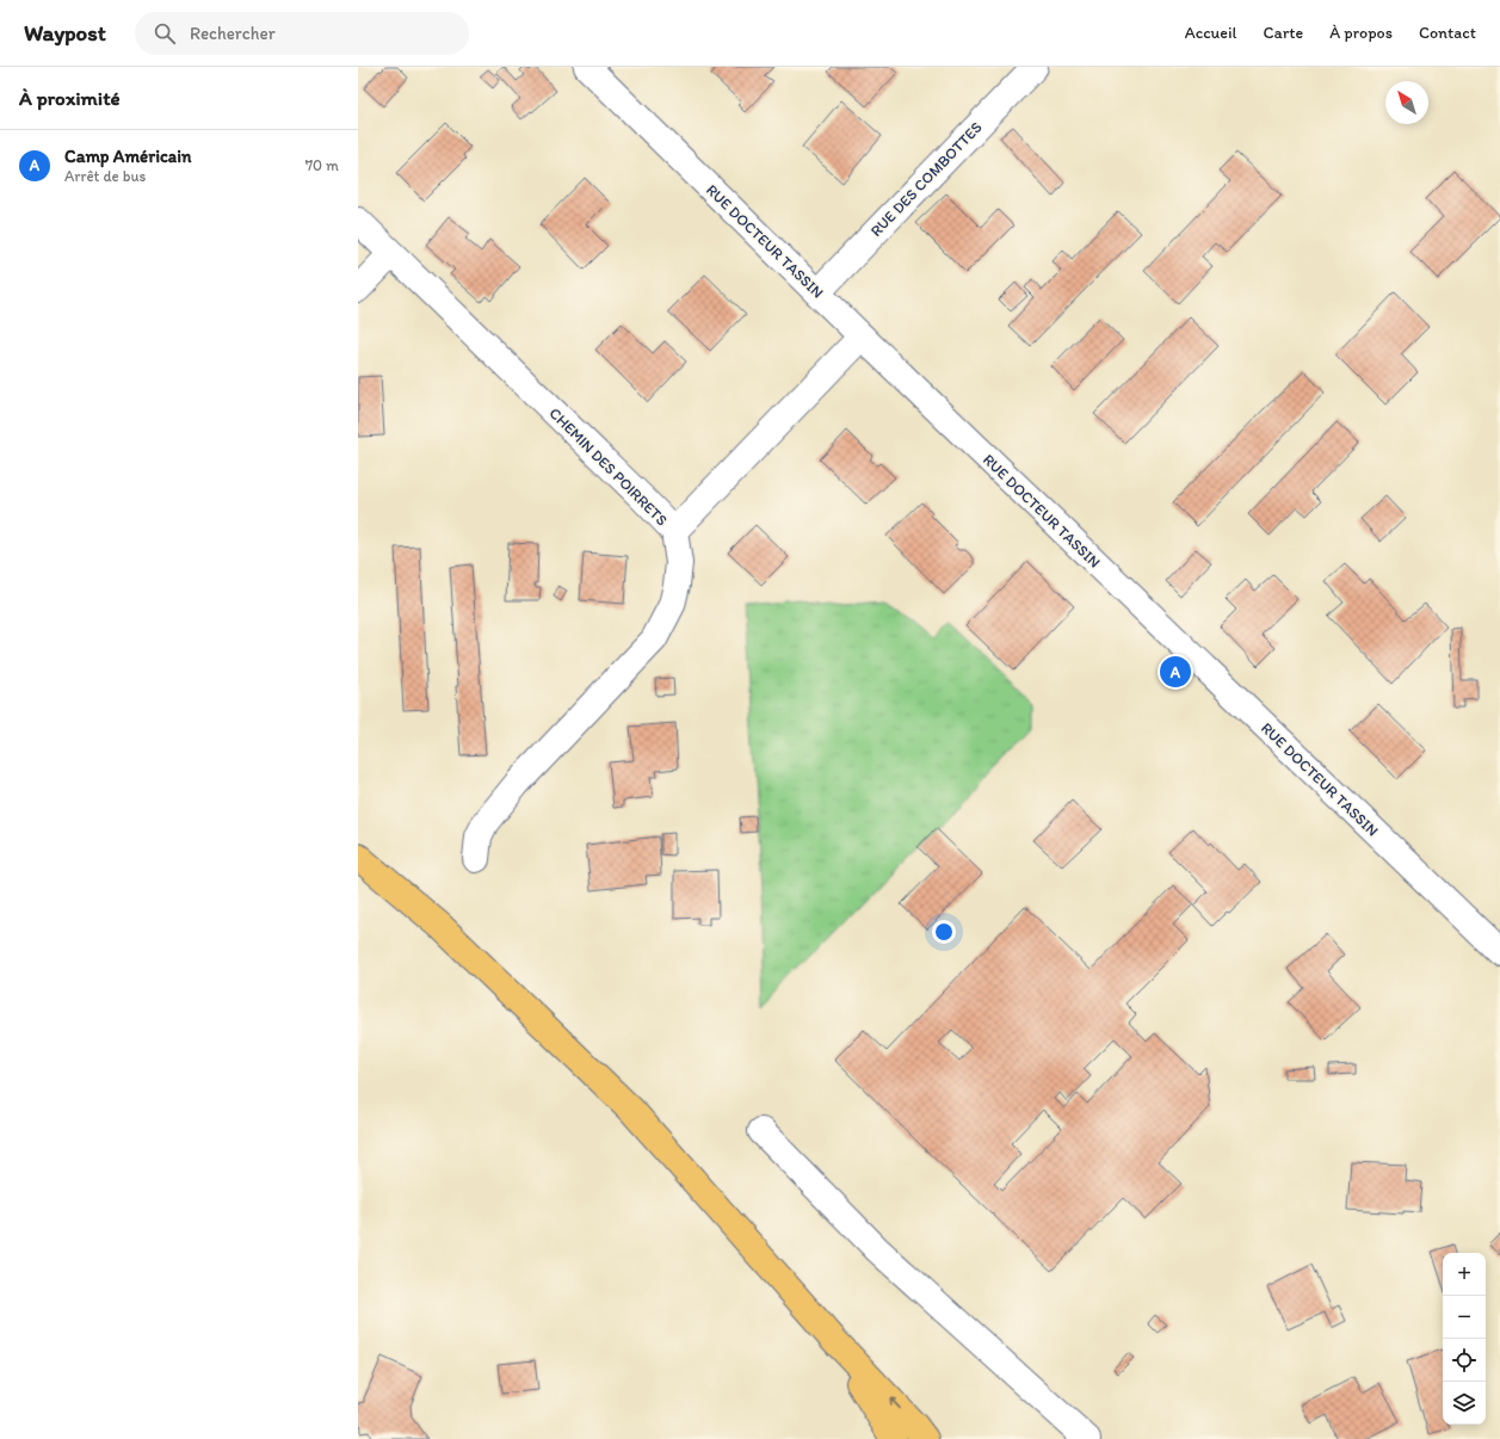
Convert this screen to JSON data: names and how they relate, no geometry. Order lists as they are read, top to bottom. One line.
{"streets":{"street":["RUE DES COMBOTTES","RUE DOCTEUR TASSIN","CHEMIN DES POIRRETS"]},"crossings":[["RUE DES COMBOTTES","RUE DOCTEUR TASSIN"]],"north":"top left","page":{"header":"Waypost","search":"Rechercher","nav":["Accueil","Carte","À propos","Contact"],"heading":"À proximité","list":[{"mark":"A","name":"Camp Américain","note":"Arrêt de bus","value":"70 m"}],"pins":"A","map_buttons":["+","−"]}}
